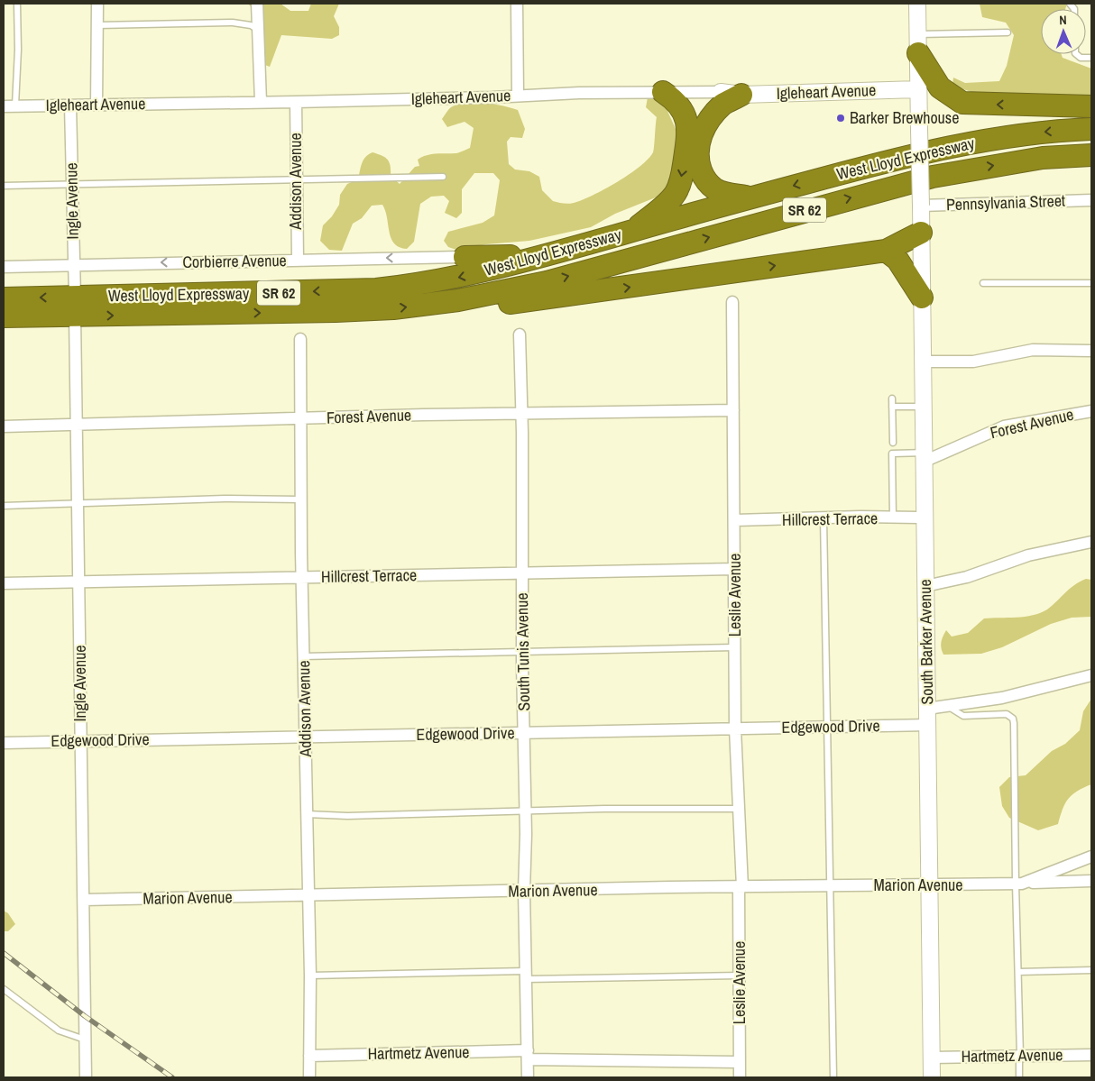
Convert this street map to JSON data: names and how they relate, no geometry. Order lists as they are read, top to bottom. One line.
{"streets":{"highway":["West Lloyd Expressway","SR 62"],"main road":["Igleheart Avenue","South Barker Avenue"],"street":["Addison Avenue","Ingle Avenue","Pennsylvania Street","Corbierre Avenue","Forest Avenue","Hillcrest Terrace","Leslie Avenue","South Tunis Avenue","Edgewood Drive","Marion Avenue","Hartmetz Avenue"]},"crossings":[["Igleheart Avenue","Addison Avenue"],["Igleheart Avenue","Ingle Avenue"],["Igleheart Avenue","South Barker Avenue"],["West Lloyd Expressway","Ingle Avenue"],["Addison Avenue","Corbierre Avenue"],["Addison Avenue","Forest Avenue"],["Addison Avenue","Hillcrest Terrace"],["Addison Avenue","Edgewood Drive"],["Addison Avenue","Marion Avenue"],["Addison Avenue","Hartmetz Avenue"],["Ingle Avenue","Corbierre Avenue"],["Ingle Avenue","Forest Avenue"],["Ingle Avenue","Hillcrest Terrace"],["Ingle Avenue","Edgewood Drive"],["Ingle Avenue","Marion Avenue"],["Pennsylvania Street","South Barker Avenue"],["Forest Avenue","Leslie Avenue"],["Forest Avenue","South Barker Avenue"],["Forest Avenue","South Tunis Avenue"],["Hillcrest Terrace","Leslie Avenue"],["Hillcrest Terrace","South Barker Avenue"],["Hillcrest Terrace","South Tunis Avenue"],["Leslie Avenue","Edgewood Drive"],["Leslie Avenue","Marion Avenue"],["Leslie Avenue","Hartmetz Avenue"],["South Barker Avenue","Edgewood Drive"],["South Barker Avenue","Marion Avenue"],["South Barker Avenue","Hartmetz Avenue"],["South Tunis Avenue","Edgewood Drive"],["South Tunis Avenue","Marion Avenue"],["South Tunis Avenue","Hartmetz Avenue"]],"one_way":["Corbierre Avenue"],"places":["Barker Brewhouse"],"north":"top"}
